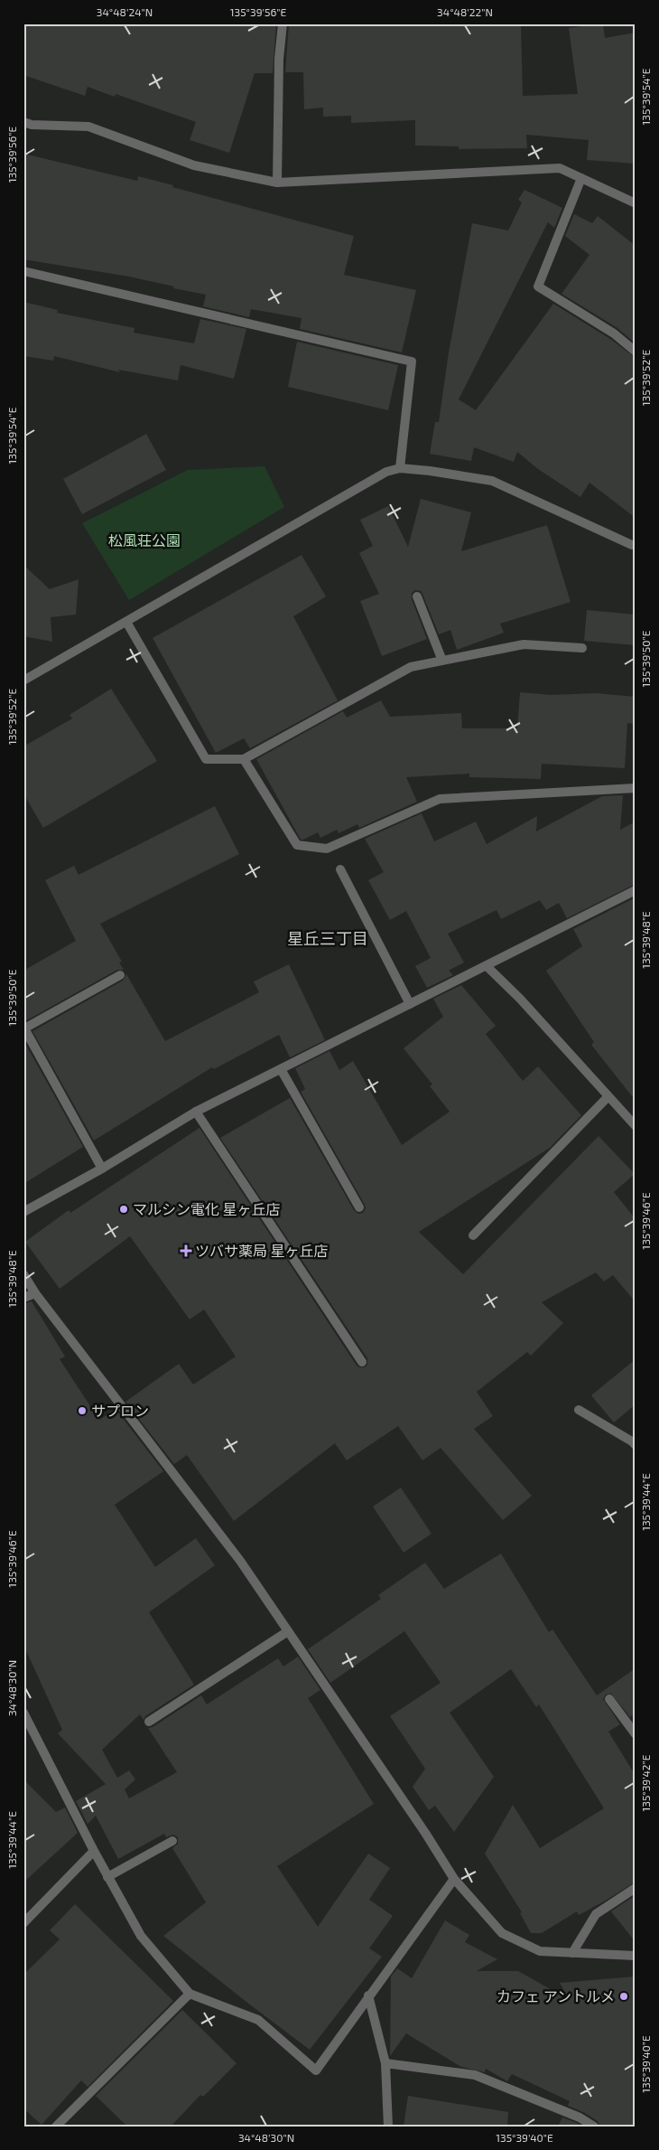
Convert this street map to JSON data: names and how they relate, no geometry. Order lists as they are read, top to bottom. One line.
{"districts":["星丘三丁目"],"parks":["松風荘公園"],"places":{"other":["マルシン電化 星ヶ丘店","サプロン","カフェ アントルメ"],"health":["ツバサ薬局 星ヶ丘店"]},"coordinates":["34°48'24\"N","135°39'56\"E","34°48'22\"N","135°39'54\"E","135°39'52\"E","135°39'50\"E","135°39'48\"E","135°39'46\"E","135°39'44\"E","34°48'30\"N","135°39'42\"E","135°39'40\"E"]}
